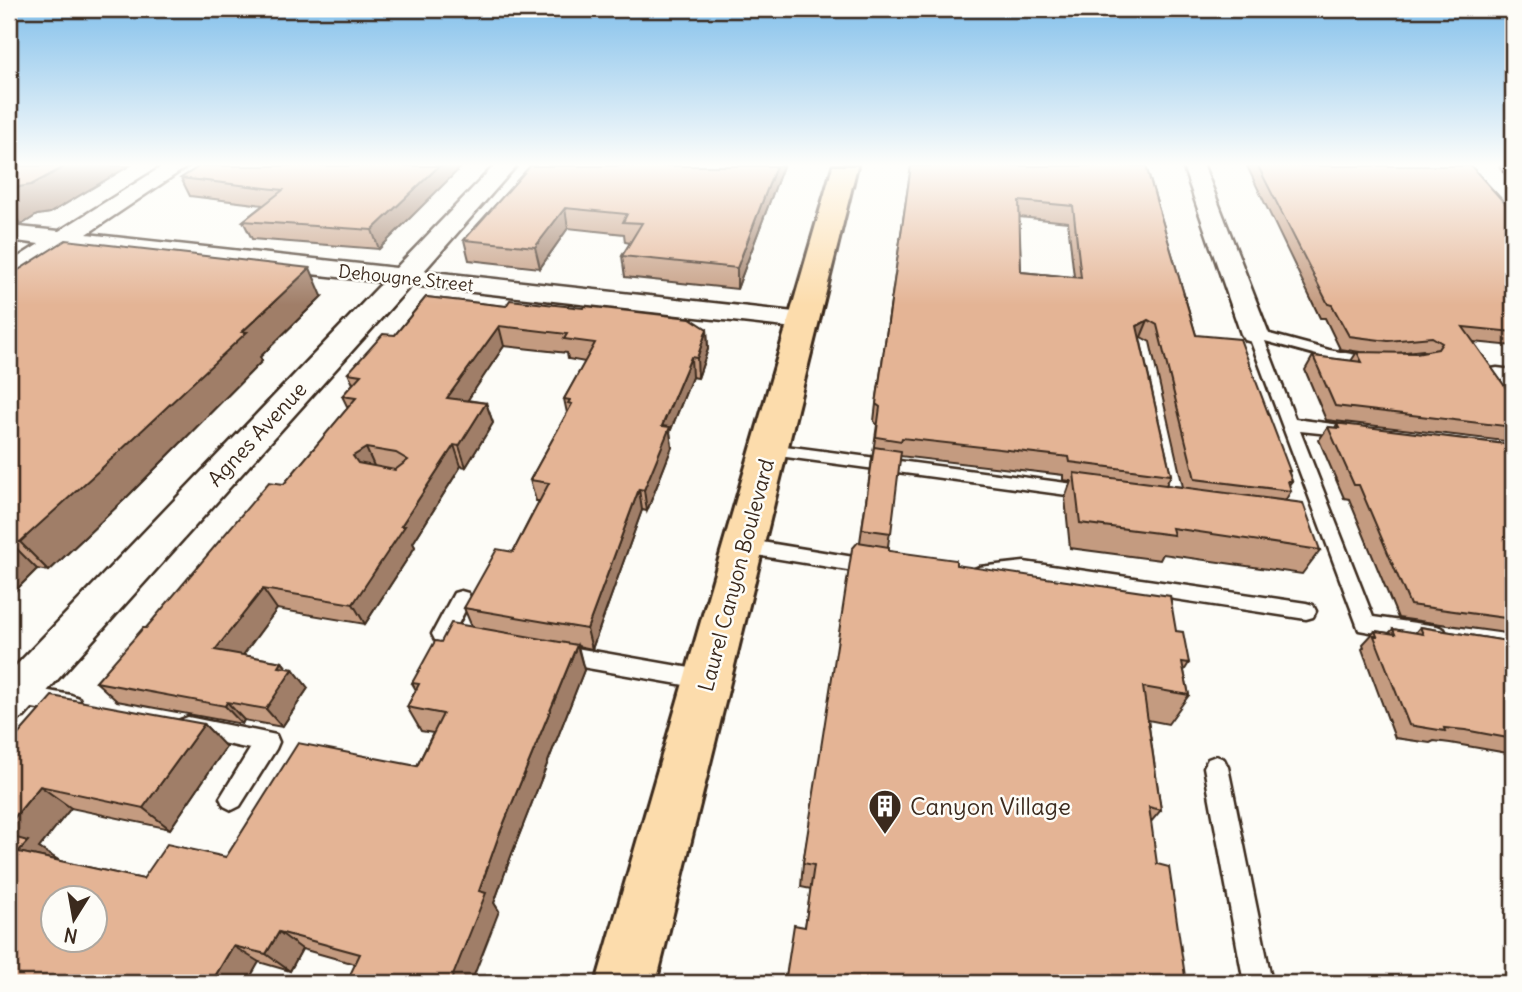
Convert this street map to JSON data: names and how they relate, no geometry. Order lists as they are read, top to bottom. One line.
{"streets":{"main road":["Laurel Canyon Boulevard"],"street":["Dehougne Street","Agnes Avenue"]},"crossings":[["Dehougne Street","Agnes Avenue"],["Dehougne Street","Laurel Canyon Boulevard"]],"places":{"building":["Canyon Village"]},"north":"bottom"}
